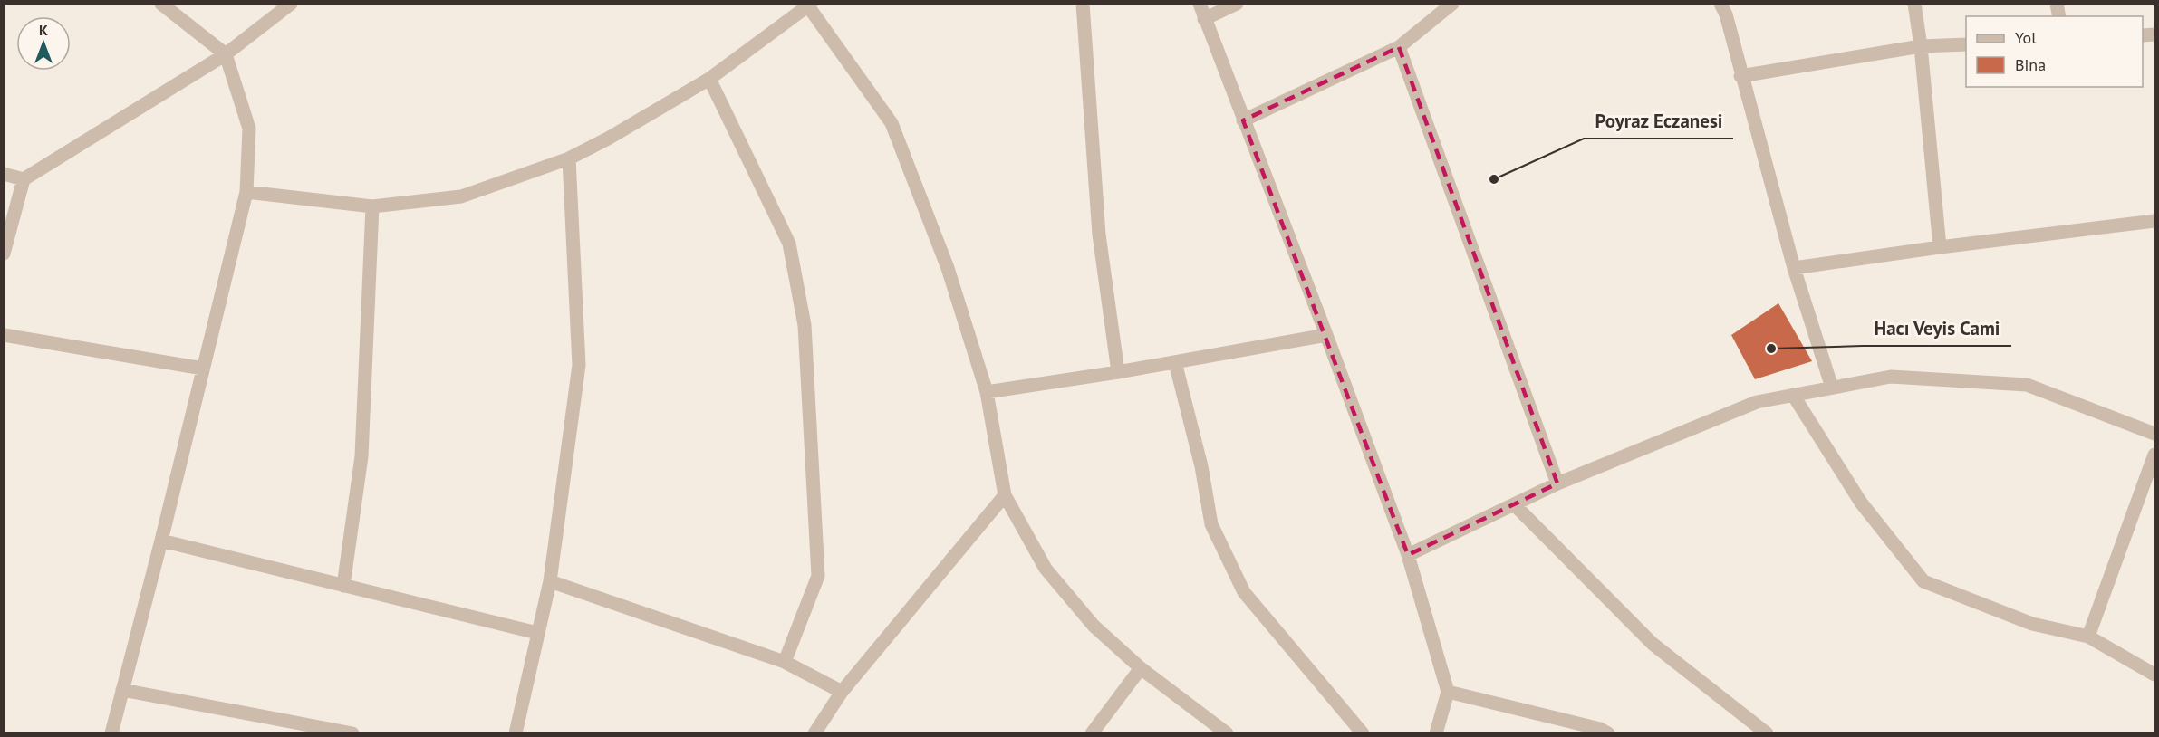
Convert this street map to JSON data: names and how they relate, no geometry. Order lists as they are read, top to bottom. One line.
{"places":["Poyraz Eczanesi","Hacı Veyis Cami"],"legend":["Yol","Bina"],"north":"top"}
